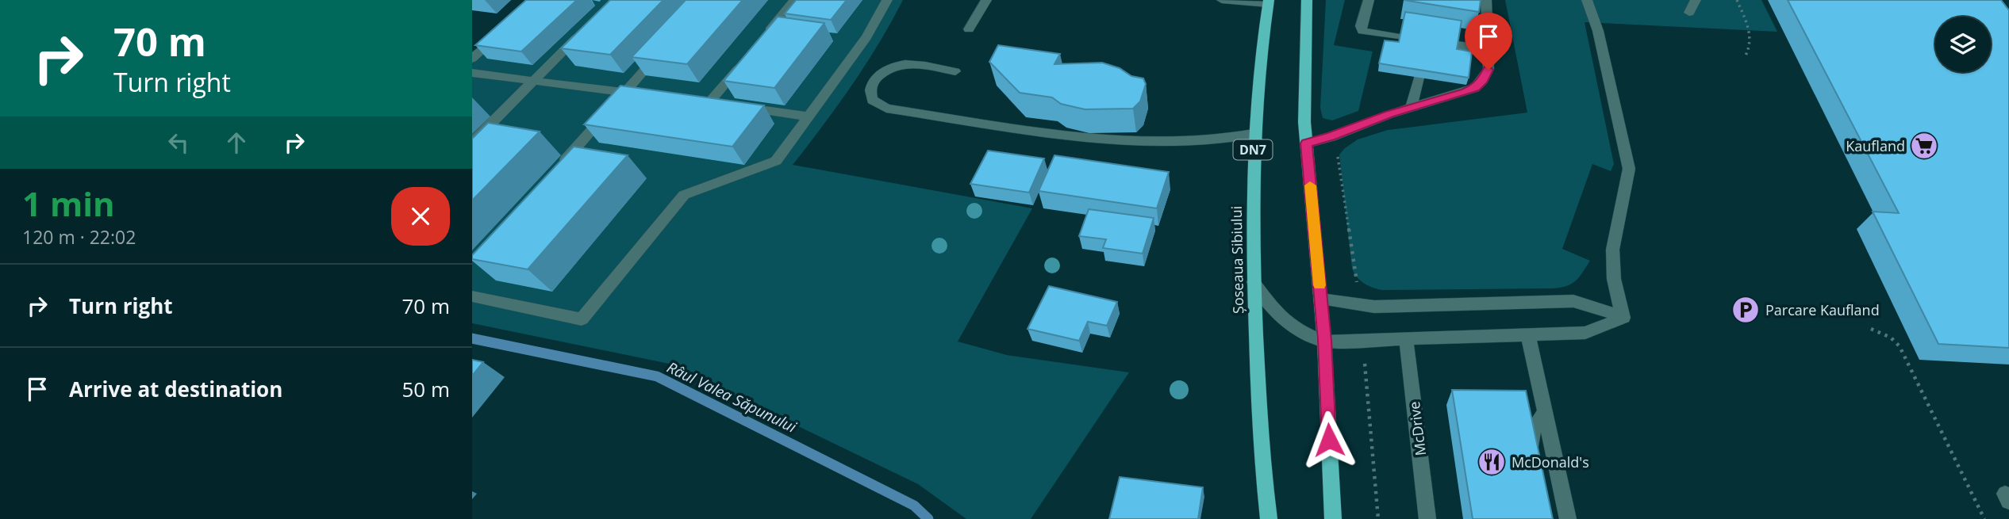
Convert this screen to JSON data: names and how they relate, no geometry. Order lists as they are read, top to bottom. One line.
{"streets":{"main road":["DN7","Șoseaua Sibiului"],"street":["McDrive"]},"water":["Râul Valea Săpunului"],"places":{"supermarket":["Kaufland"],"parking":["Parcare Kaufland"],"restaurant":["McDonald's"]},"page":{"turn":["70 m","Turn right"],"heading":["1 min","120 m · 22:02"],"list":[{"name":"Turn right","value":"70 m"},{"name":"Arrive at destination","value":"50 m"}]}}
